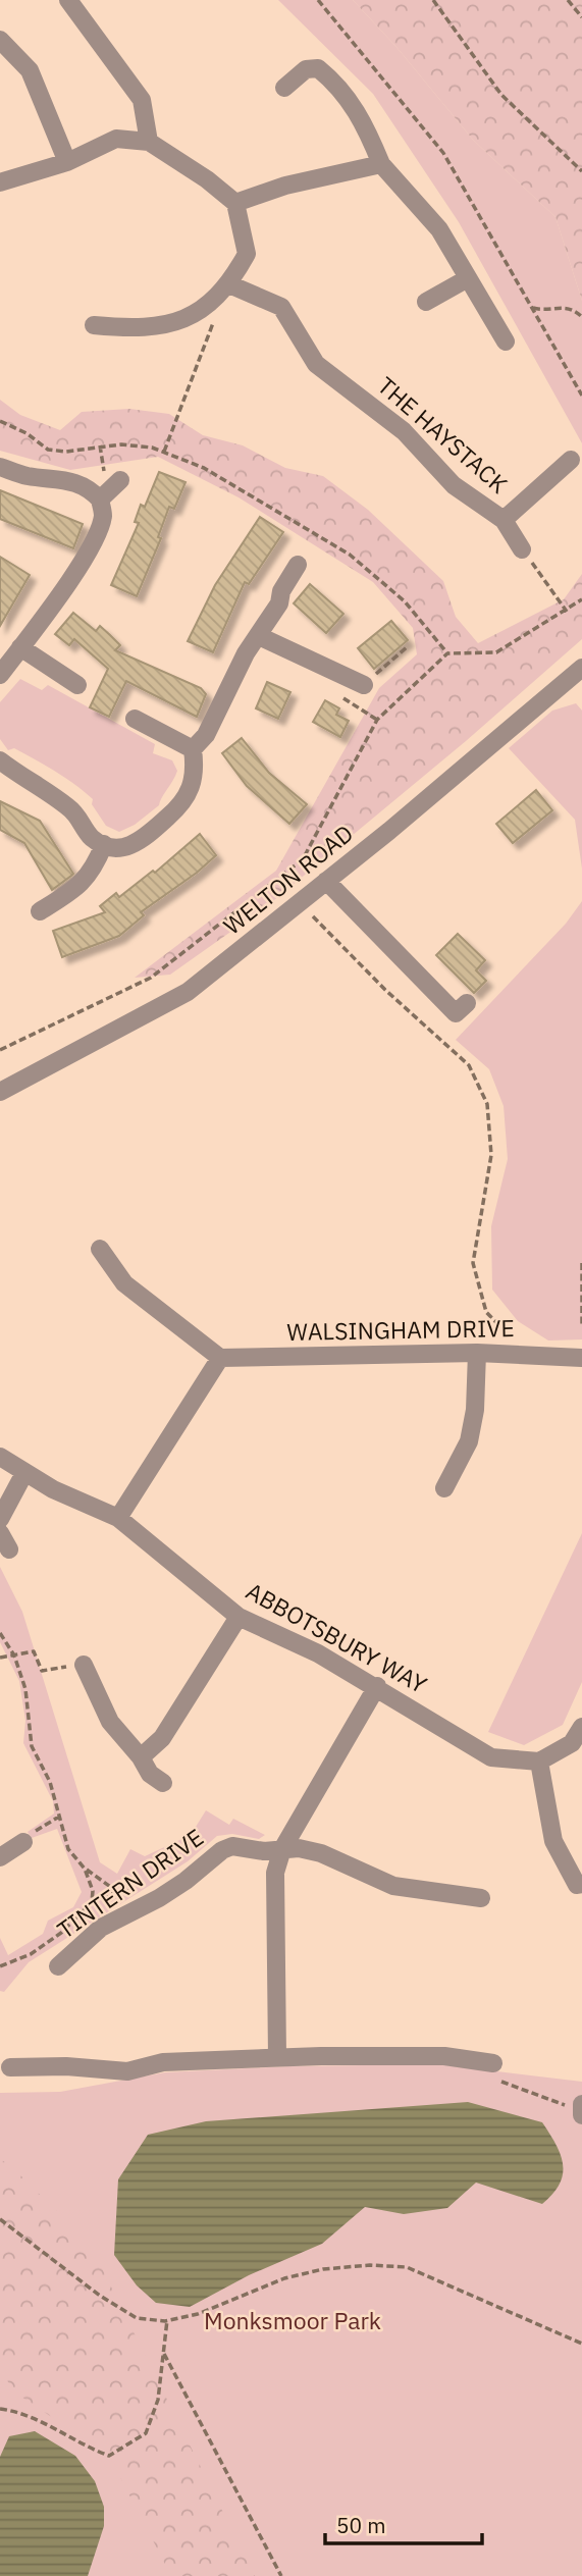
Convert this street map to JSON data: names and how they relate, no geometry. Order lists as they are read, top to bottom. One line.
{"streets":{"street":["THE HAYSTACK","WELTON ROAD","WALSINGHAM DRIVE","ABBOTSBURY WAY","TINTERN DRIVE"]},"parks":["Monksmoor Park"],"scale_bar":"50 m"}
